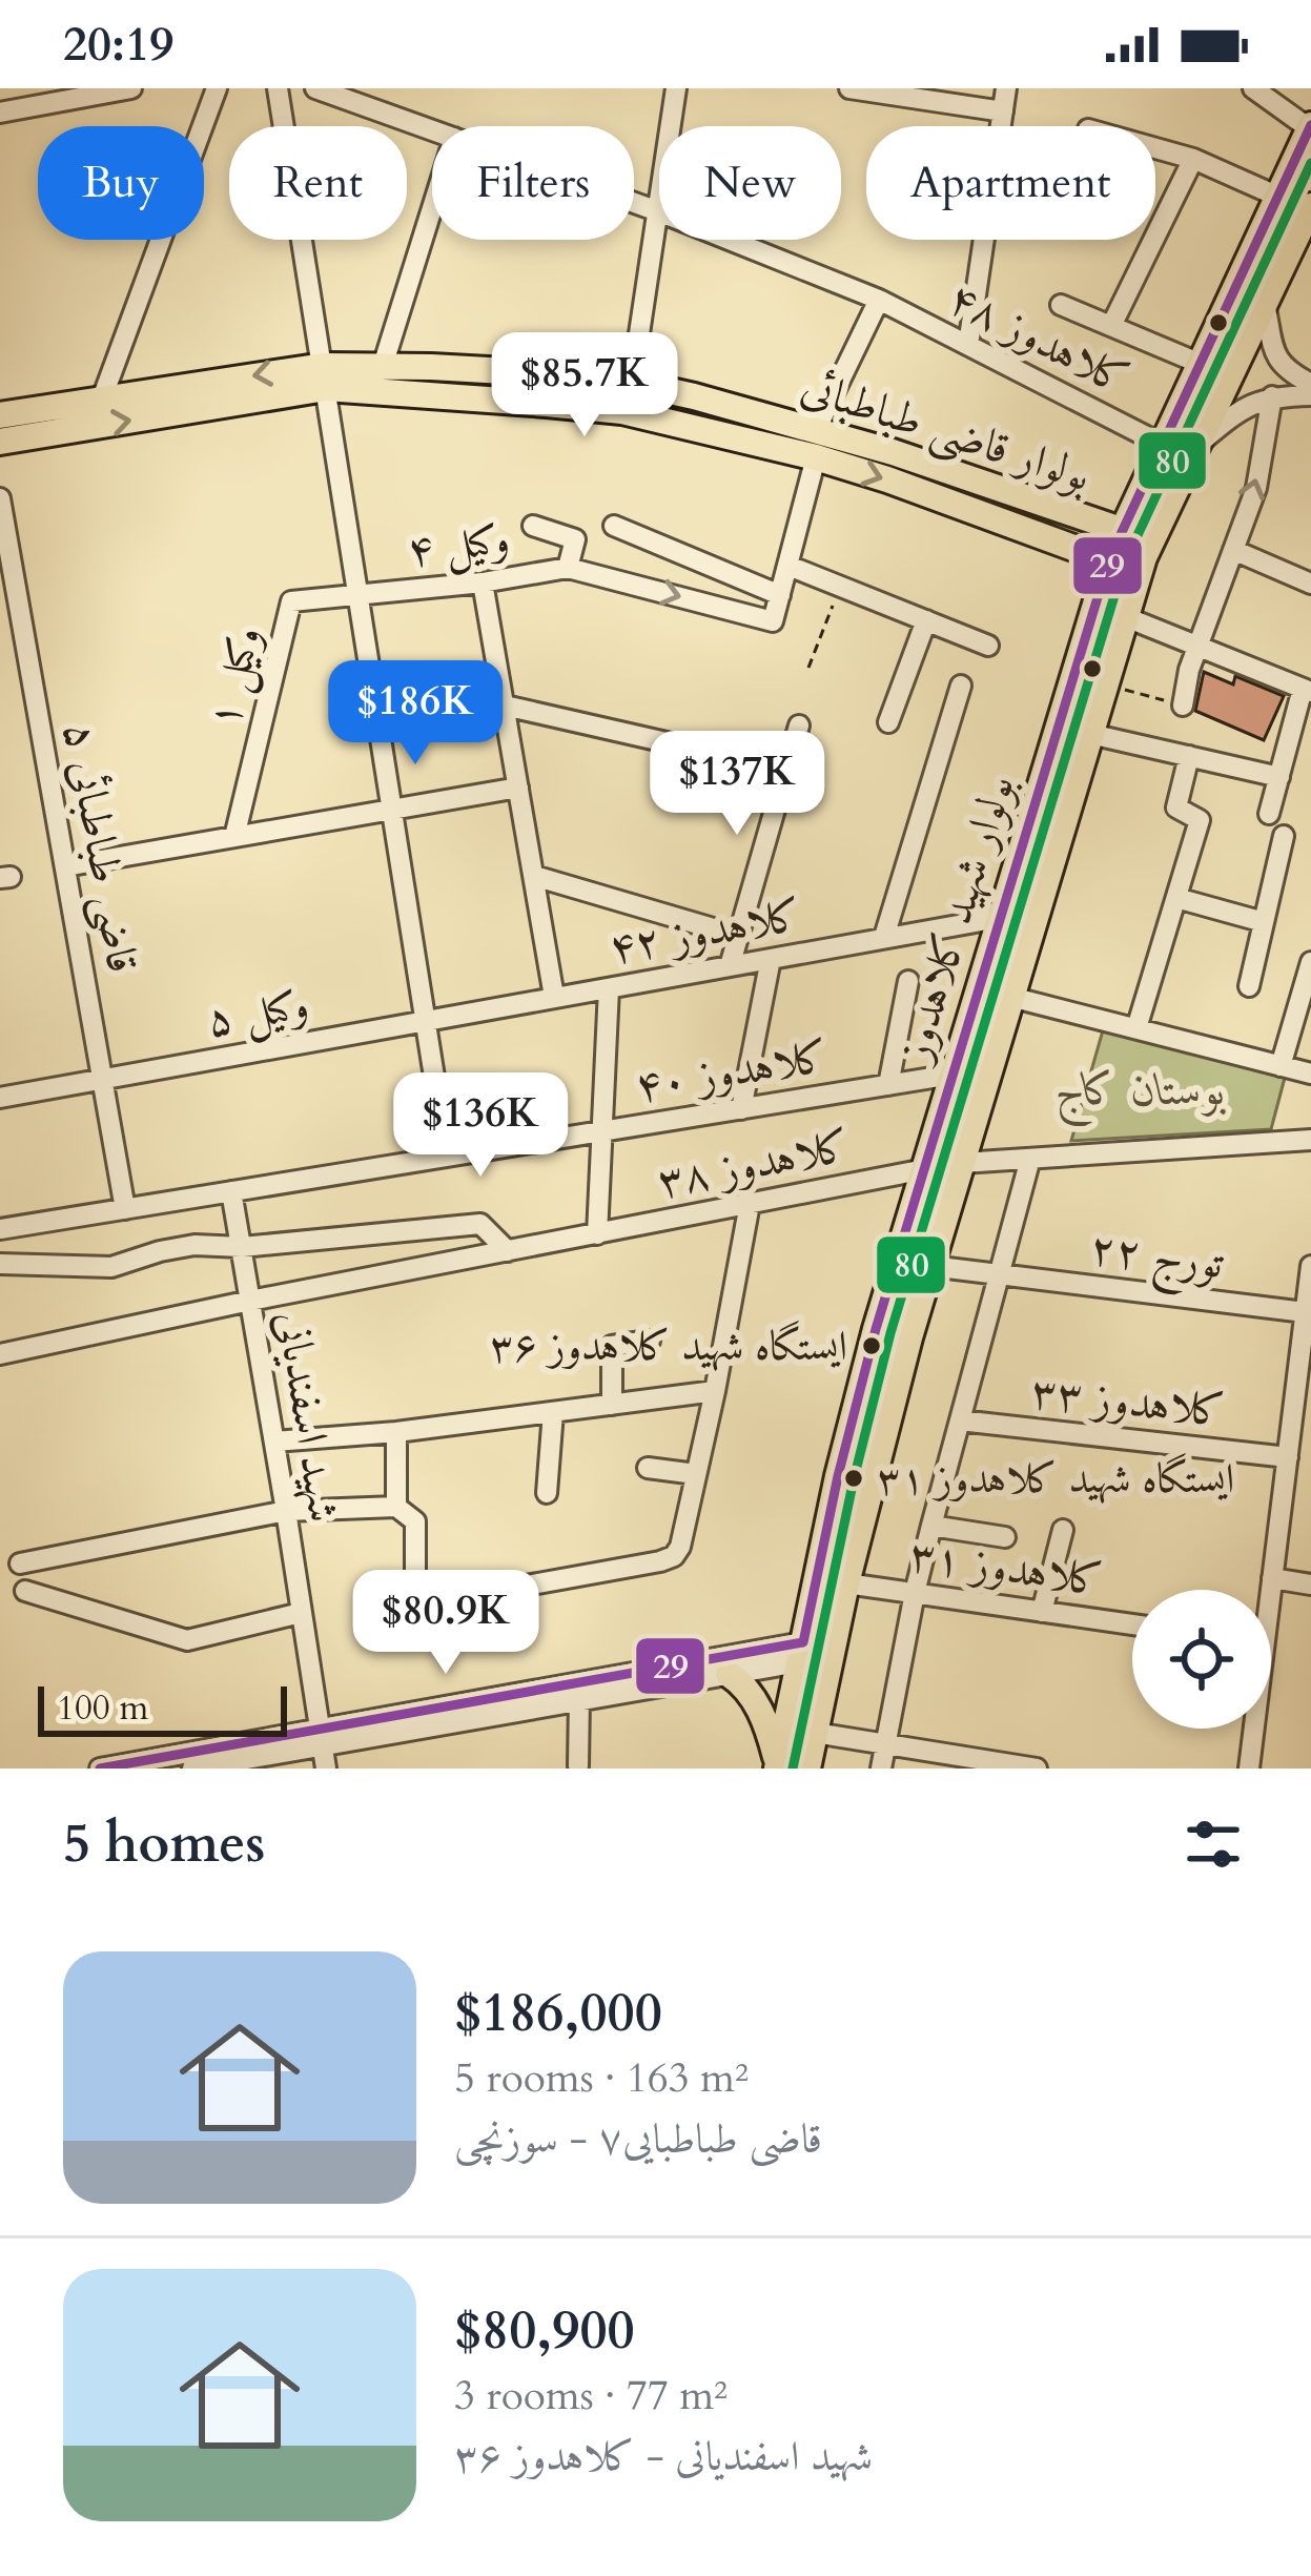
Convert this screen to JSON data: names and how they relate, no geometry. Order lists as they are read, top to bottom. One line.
{"streets":{"main road":["بولوار قاضی طباطبائی","بولوار شهید کلاهدوز"],"street":["کلاهدوز ۴۸","وکيل ۴","وکيل ۱","قاضی طباطبائی ۵","کلاهدوز ۴۲","وکيل ۵","کلاهدوز ۴۰","کلاهدوز ۳۸","تورج ۲۲","کلاهدوز ۳۳","شهید اسفندیانی","کلاهدوز ۳۱"]},"crossings":[["کلاهدوز ۴۸","بولوار شهید کلاهدوز"],["بولوار قاضی طباطبائی","بولوار شهید کلاهدوز"],["وکيل ۴","وکيل ۱"],["قاضی طباطبائی ۵","وکيل ۵"],["قاضی طباطبائی ۵","کلاهدوز ۴۰"],["بولوار شهید کلاهدوز","کلاهدوز ۴۲"],["بولوار شهید کلاهدوز","کلاهدوز ۴۰"],["بولوار شهید کلاهدوز","کلاهدوز ۳۸"],["بولوار شهید کلاهدوز","تورج ۲۲"],["بولوار شهید کلاهدوز","کلاهدوز ۳۱"],["کلاهدوز ۴۲","وکيل ۵"],["کلاهدوز ۴۰","شهید اسفندیانی"],["کلاهدوز ۳۸","شهید اسفندیانی"]],"parks":["بوستان کاج"],"places":["ایستگاه شهید کلاهدوز ۳۶","ایستگاه شهید کلاهدوز ۳۱"],"lines":["transit line 29","transit line 80"],"scale_bar":"100 m","page":{"status":"20:19","chip":["Buy","Rent","Filters","New","Apartment"],"price":["$85.7K","$186K","$137K","$136K","$80.9K"],"scale":"100 m","heading":"5 homes","list":[{"name":"$186,000","note":"5 rooms · 163 m² · قاضی طباطبایی۷ - سوزنچی"},{"name":"$80,900","note":"3 rooms · 77 m² · شهید اسفندیانی - کلاهدوز ۳۶"}]}}
